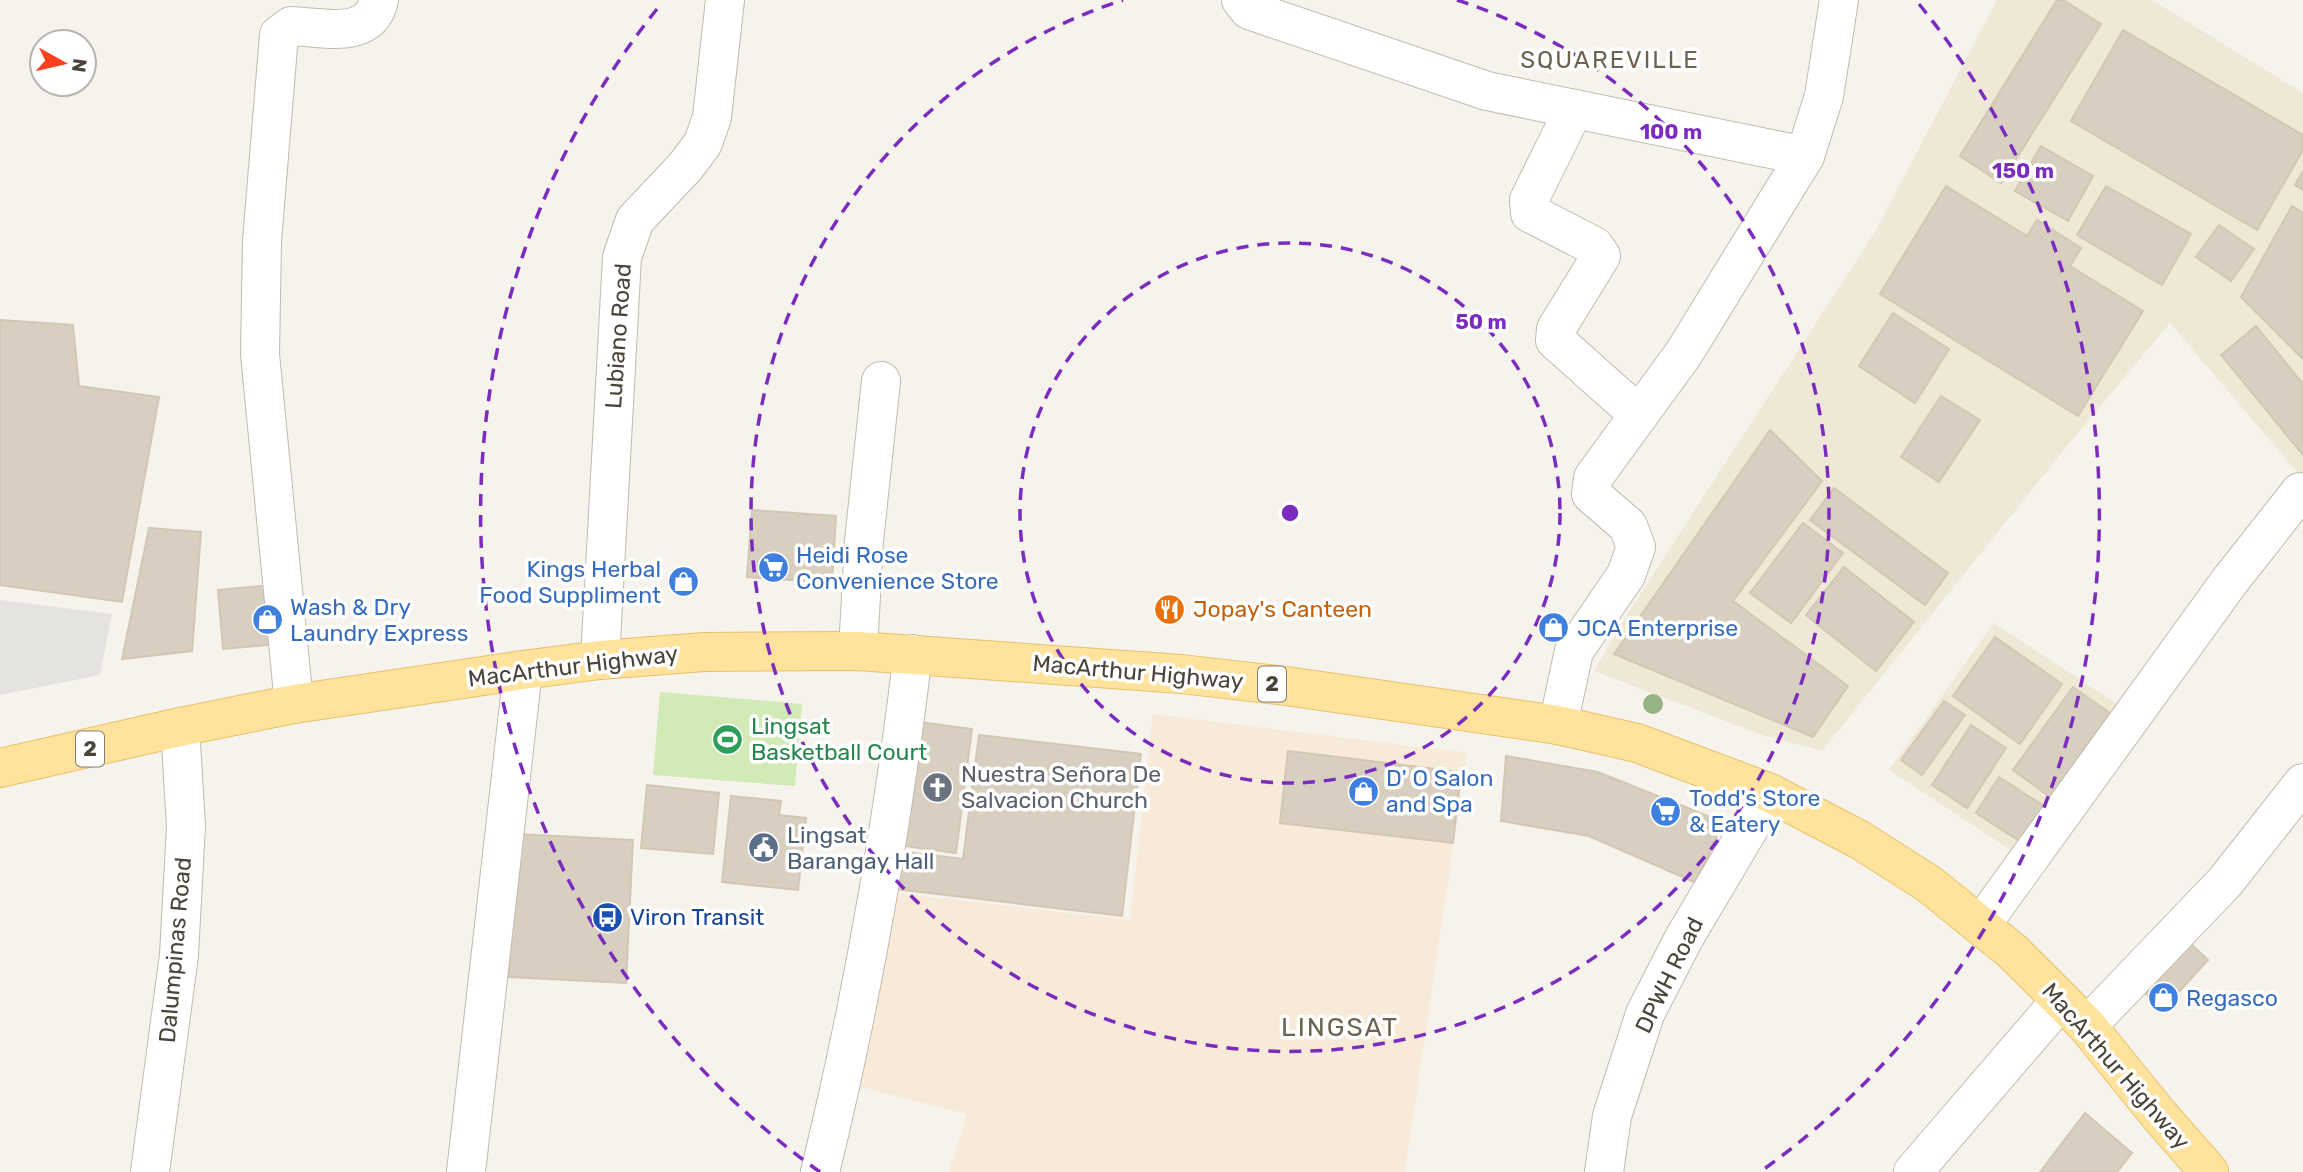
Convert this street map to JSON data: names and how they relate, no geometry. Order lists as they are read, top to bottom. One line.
{"streets":{"main road":["MacArthur Highway","2"],"street":["Lubiano Road","Dalumpinas Road","DPWH Road"]},"crossings":[["Lubiano Road","MacArthur Highway"],["MacArthur Highway","Dalumpinas Road"],["MacArthur Highway","DPWH Road"]],"districts":["SQUAREVILLE","LINGSAT"],"places":{"supermarket":["Heidi Rose Convenience Store","Todd's Store & Eatery"],"shop":["Kings Herbal Food Suppliment","Wash & Dry Laundry Express","JCA Enterprise","D' O Salon and Spa","Regasco"],"restaurant":["Jopay's Canteen"],"sports":["Lingsat Basketball Court"],"church":["Nuestra Señora De Salvacion Church"],"public building":["Lingsat Barangay Hall"],"bus stop":["Viron Transit"]},"north":"right","rings":["100 m","150 m","50 m"]}
